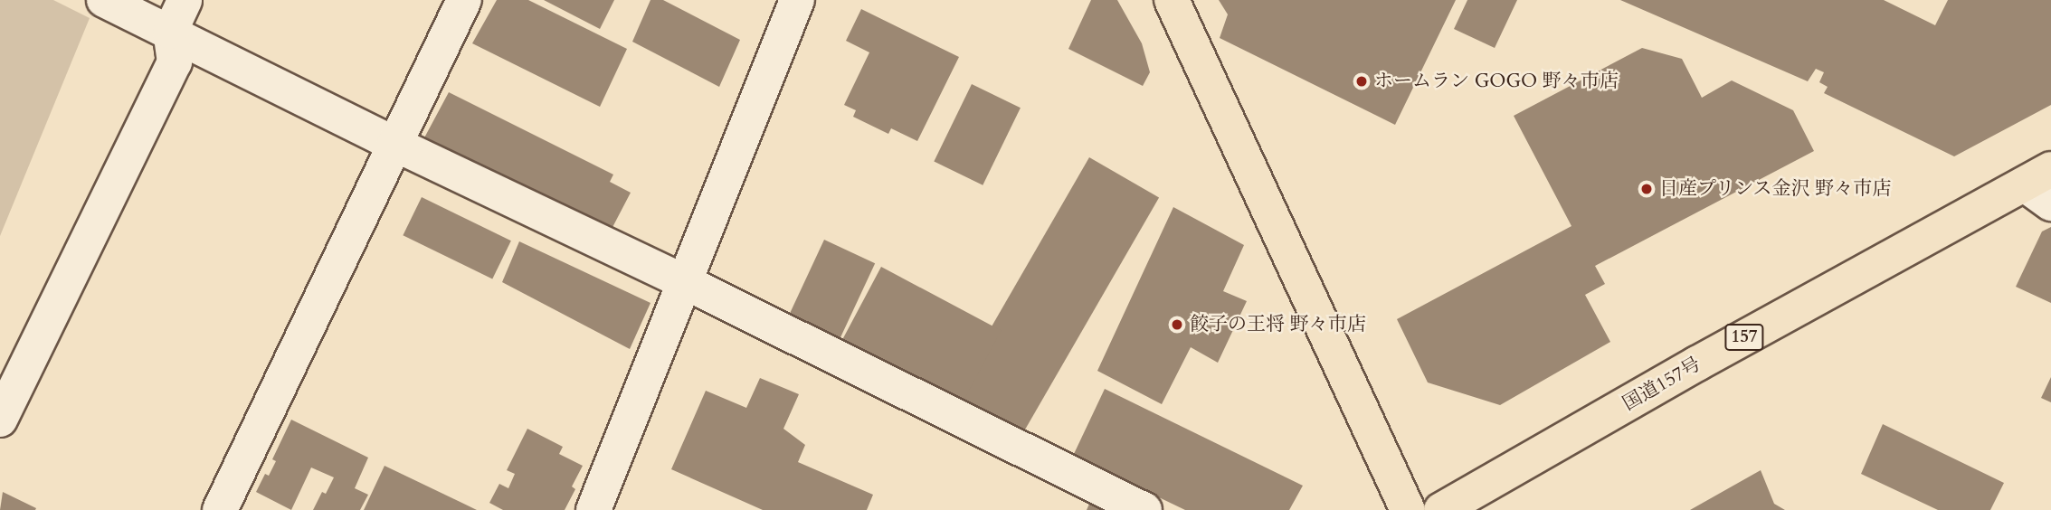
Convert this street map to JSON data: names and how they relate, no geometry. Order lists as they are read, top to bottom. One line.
{"streets":{"main road":["157","国道157号"]},"places":["ホームラン GOGO 野々市店","日産プリンス金沢 野々市店","餃子の王将 野々市店"]}
